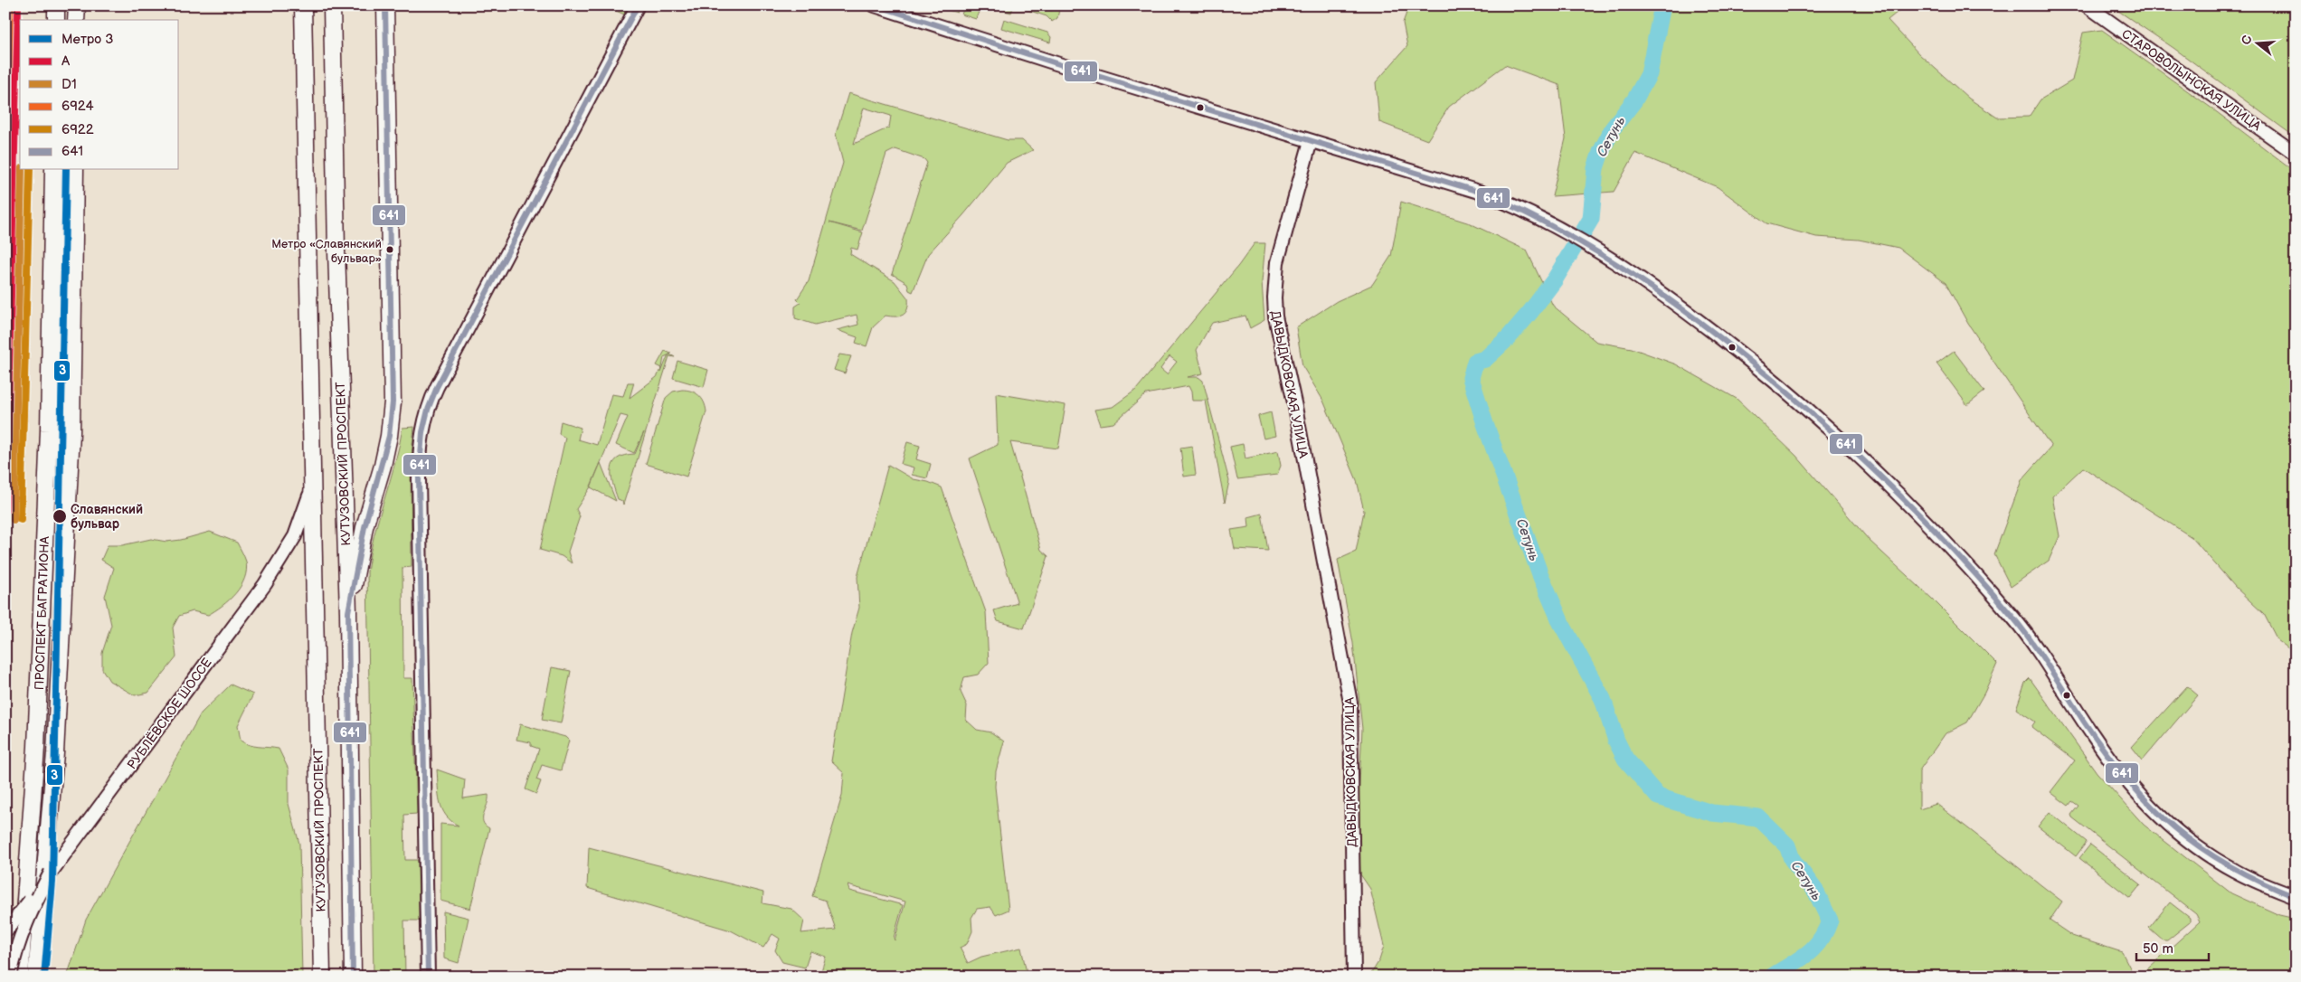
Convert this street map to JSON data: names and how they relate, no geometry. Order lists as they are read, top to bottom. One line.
{"streets":{"main road":["КУТУЗОВСКИЙ ПРОСПЕКТ","ПРОСПЕКТ БАГРАТИОНА"],"street":["СТАРОВОЛЫНСКАЯ УЛИЦА","ДАВЫДКОВСКАЯ УЛИЦА","РУБЛЁВСКОЕ ШОССЕ"]},"crossings":[["КУТУЗОВСКИЙ ПРОСПЕКТ","РУБЛЁВСКОЕ ШОССЕ"]],"water":["Сетунь"],"places":["Метро «Славянский бульвар»","Славянский бульвар"],"lines":["transit line A","transit line 6924","transit line 641","metro line 3","transit line D1","transit line 6922"],"legend":["Метро 3","A","D1","6924","6922","641"],"scale_bar":"50 m","north":"left"}
